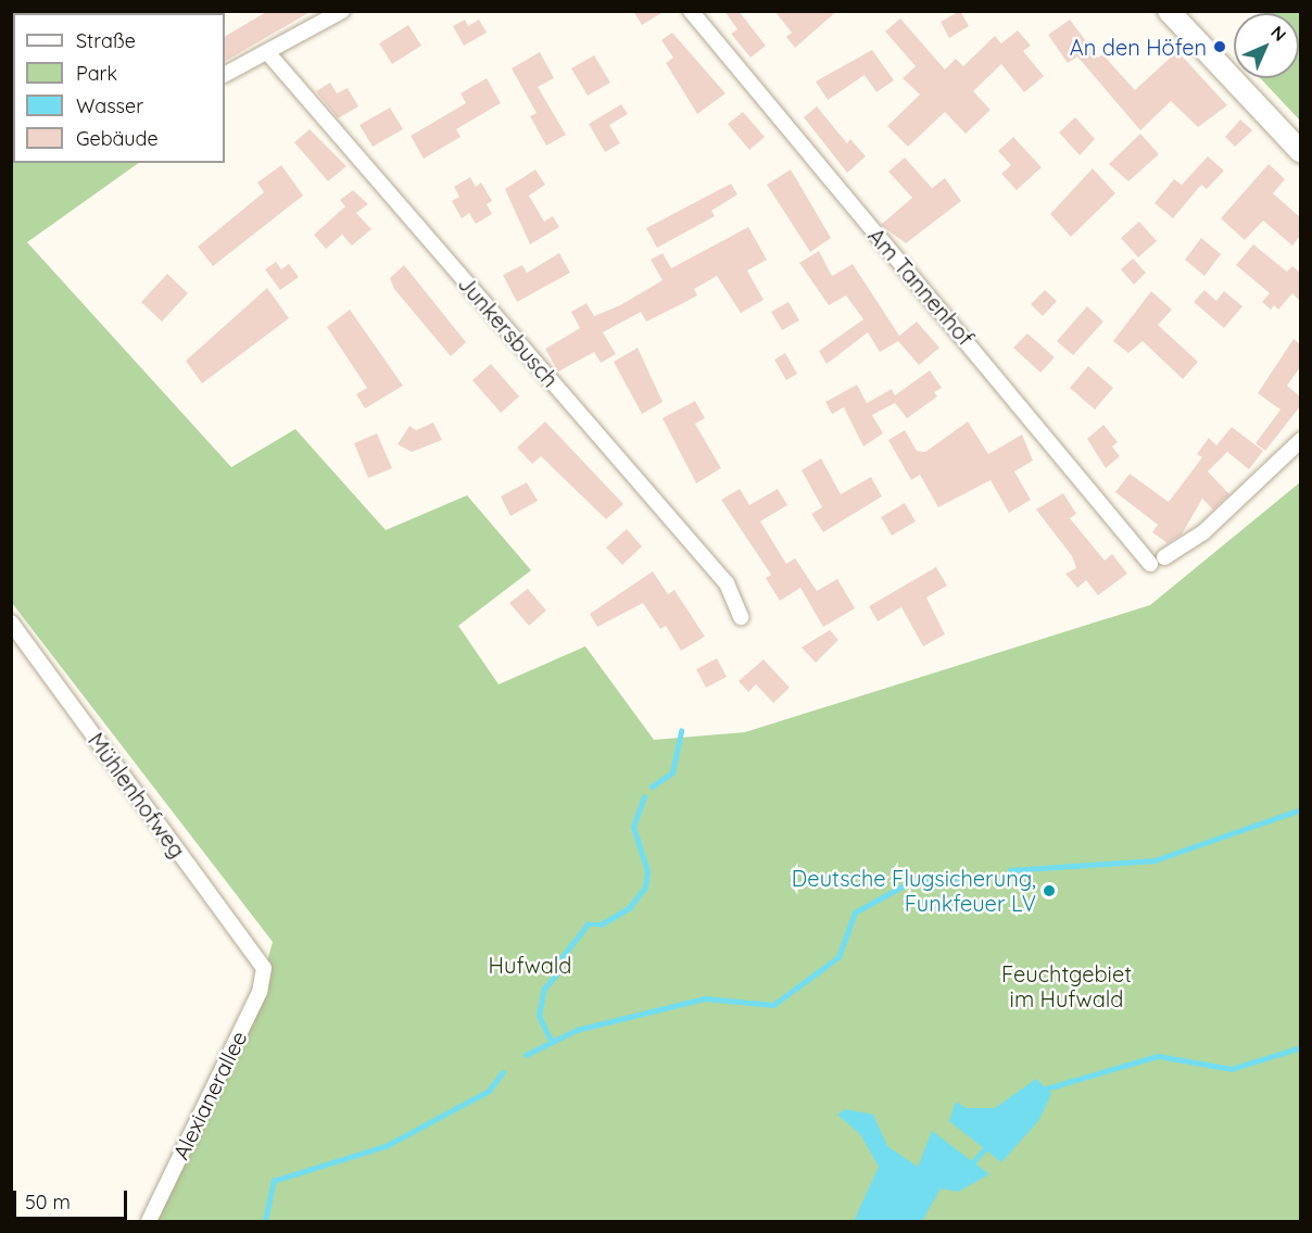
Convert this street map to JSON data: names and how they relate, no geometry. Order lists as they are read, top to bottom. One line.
{"streets":{"street":["Am Tannenhof","Junkersbusch","Mühlenhofweg","Alexianerallee"]},"crossings":[["Mühlenhofweg","Alexianerallee"]],"parks":["Hufwald","Feuchtgebiet im Hufwald"],"places":["An den Höfen","Deutsche Flugsicherung, Funkfeuer LV"],"legend":["Straße","Park","Wasser","Gebäude"],"scale_bar":"50 m","north":"top right"}
